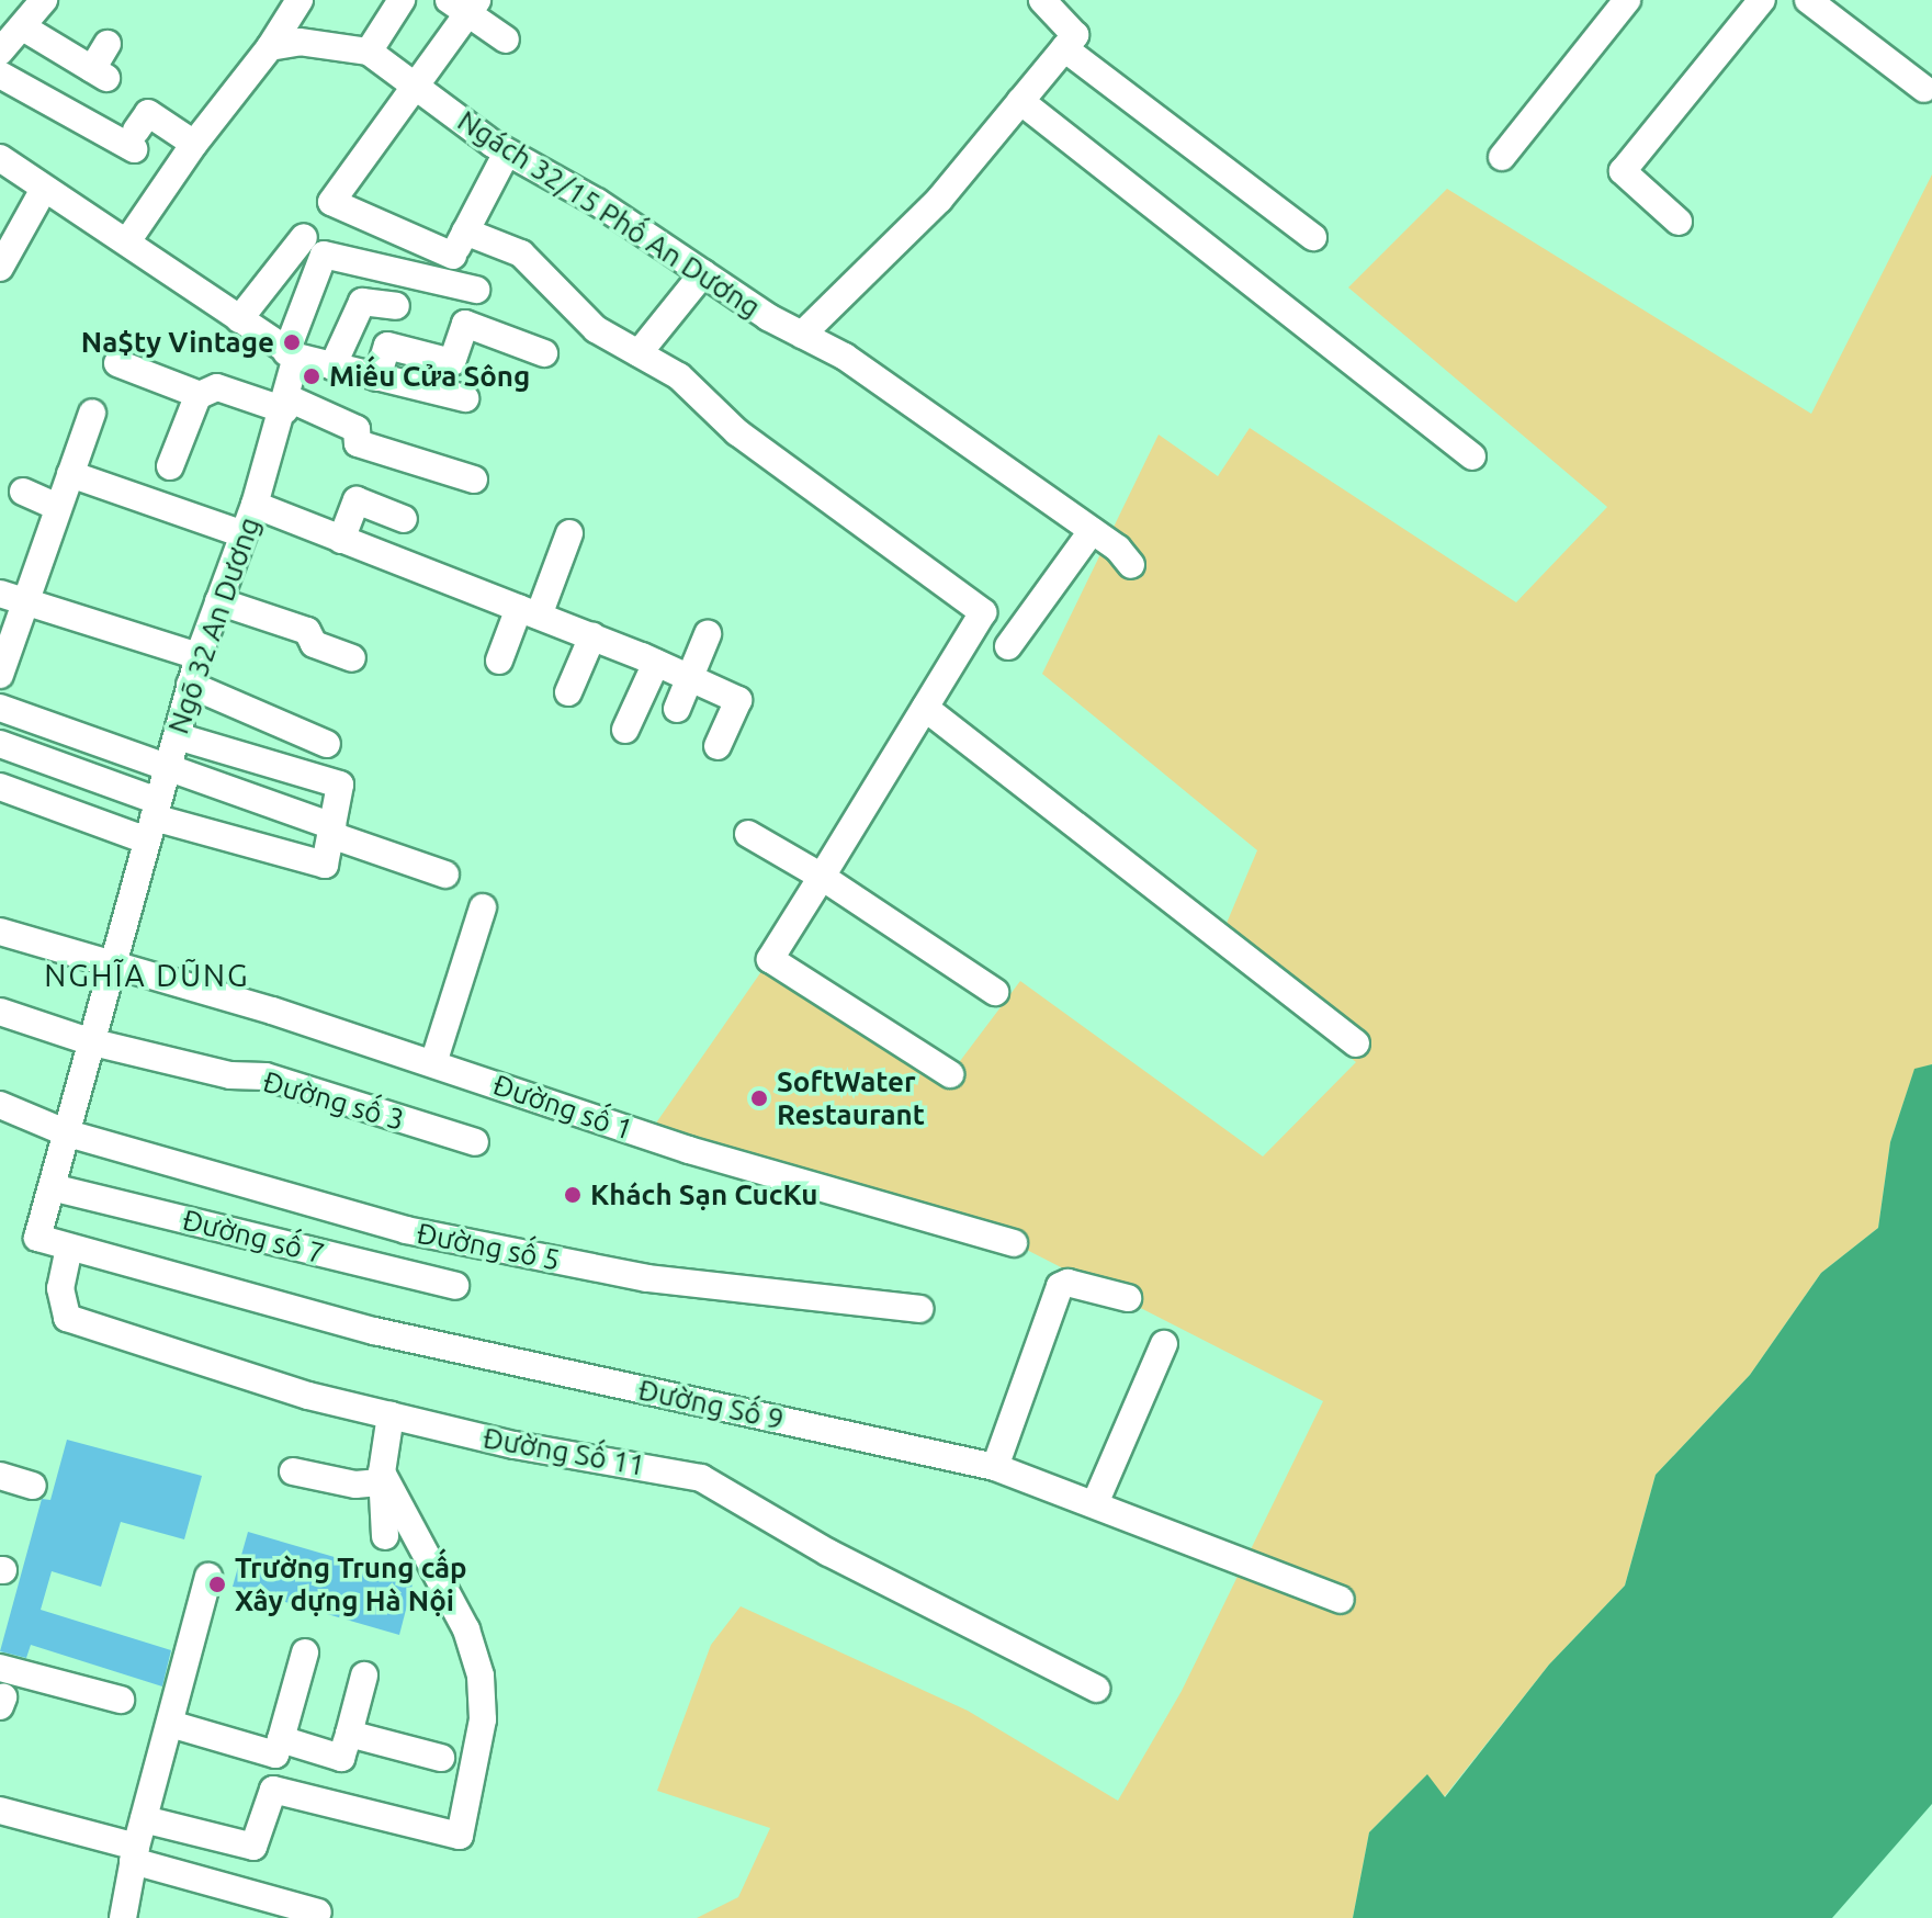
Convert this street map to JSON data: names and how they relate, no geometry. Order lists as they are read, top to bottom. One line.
{"streets":{"street":["Ngách 32/15 Phố An Dương","Ngõ 32 An Dương","Đường số 3","Đường số 1","Đường số 7","Đường số 5","Đường Số 9","Đường Số 11"]},"crossings":[["Ngõ 32 An Dương","Đường số 3"],["Ngõ 32 An Dương","Đường số 1"],["Ngõ 32 An Dương","Đường số 7"],["Ngõ 32 An Dương","Đường số 5"],["Ngõ 32 An Dương","Đường Số 9"],["Đường Số 9","Đường Số 11"]],"districts":["NGHĨA DŨNG"],"places":["Na$ty Vintage","Miếu Cửa Sông","SoftWater Restaurant","Khách Sạn CucKu","Trường Trung cấp Xây dựng Hà Nội"]}
